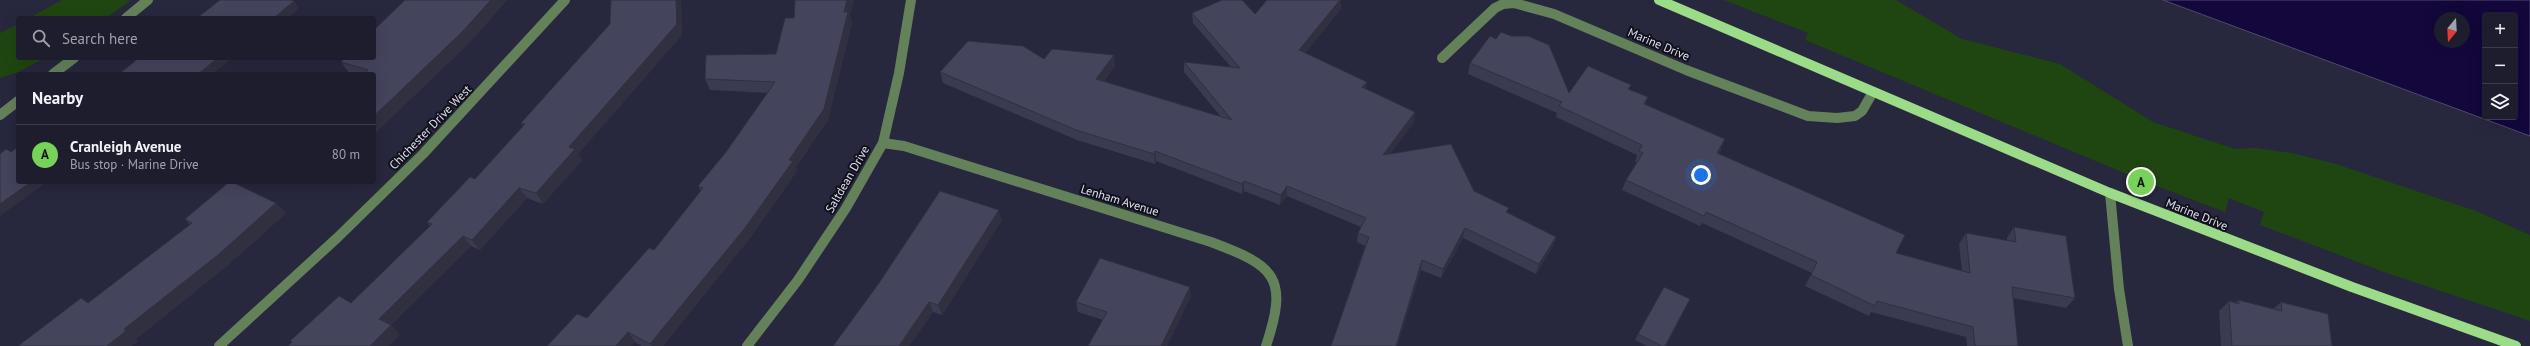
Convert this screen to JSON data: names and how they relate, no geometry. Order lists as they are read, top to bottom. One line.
{"streets":{"main road":["Marine Drive"],"street":["Chichester Drive West","Saltdean Drive","Lenham Avenue"]},"crossings":[["Saltdean Drive","Lenham Avenue"]],"north":"bottom","page":{"map_buttons":["+","−"],"search":"Search here","heading":"Nearby","list":[{"mark":"A","name":"Cranleigh Avenue","note":"Bus stop · Marine Drive","value":"80 m"}],"pins":"A"}}
